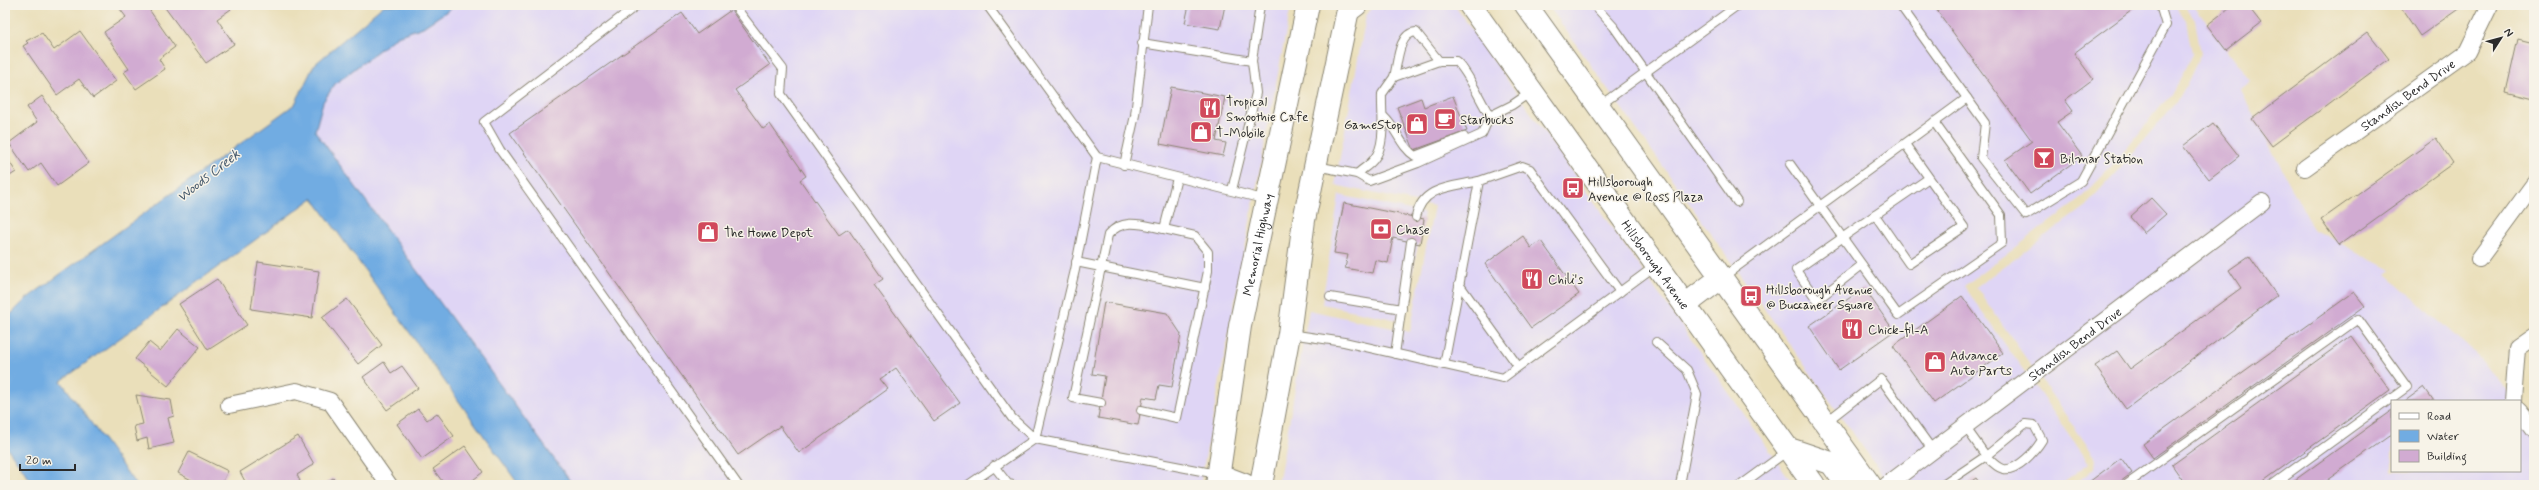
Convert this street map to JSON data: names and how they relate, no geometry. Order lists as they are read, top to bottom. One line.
{"streets":{"main road":["Memorial Highway","Hillsborough Avenue"],"street":["Standish Bend Drive"]},"water":["Woods Creek"],"places":{"restaurant":["Tropical Smoothie Cafe","Chili's","Chick-fil-A"],"cafe":["Starbucks"],"shop":["GameStop","T-Mobile","The Home Depot","Advance Auto Parts"],"bar":["Bilmar Station"],"bus stop":["Hillsborough Avenue @ Ross Plaza","Hillsborough Avenue @ Buccaneer Square"],"bank":["Chase"]},"legend":["Road","Water","Building"],"scale_bar":"20 m","north":"top right"}
